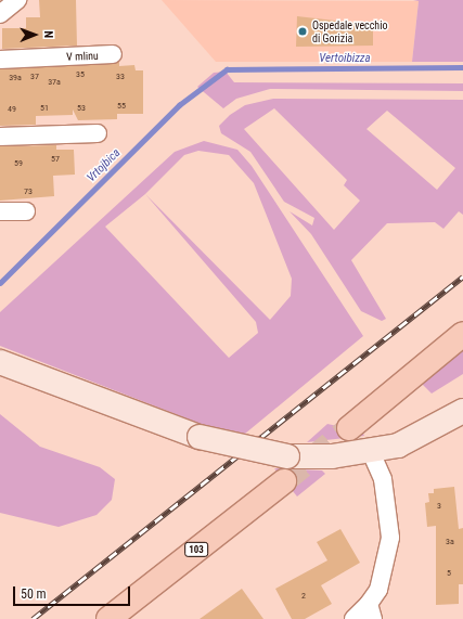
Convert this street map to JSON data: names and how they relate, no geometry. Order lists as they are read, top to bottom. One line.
{"streets":{"main road":["103"],"street":["V mlinu"]},"water":["Vertoibizza","Vrtojbica"],"places":["Ospedale vecchio di Gorizia"],"house_numbers":["35","37","33","39a","37a","55","51","53","49","57","59","73","3","3a","5","2"],"scale_bar":"50 m","north":"right"}
